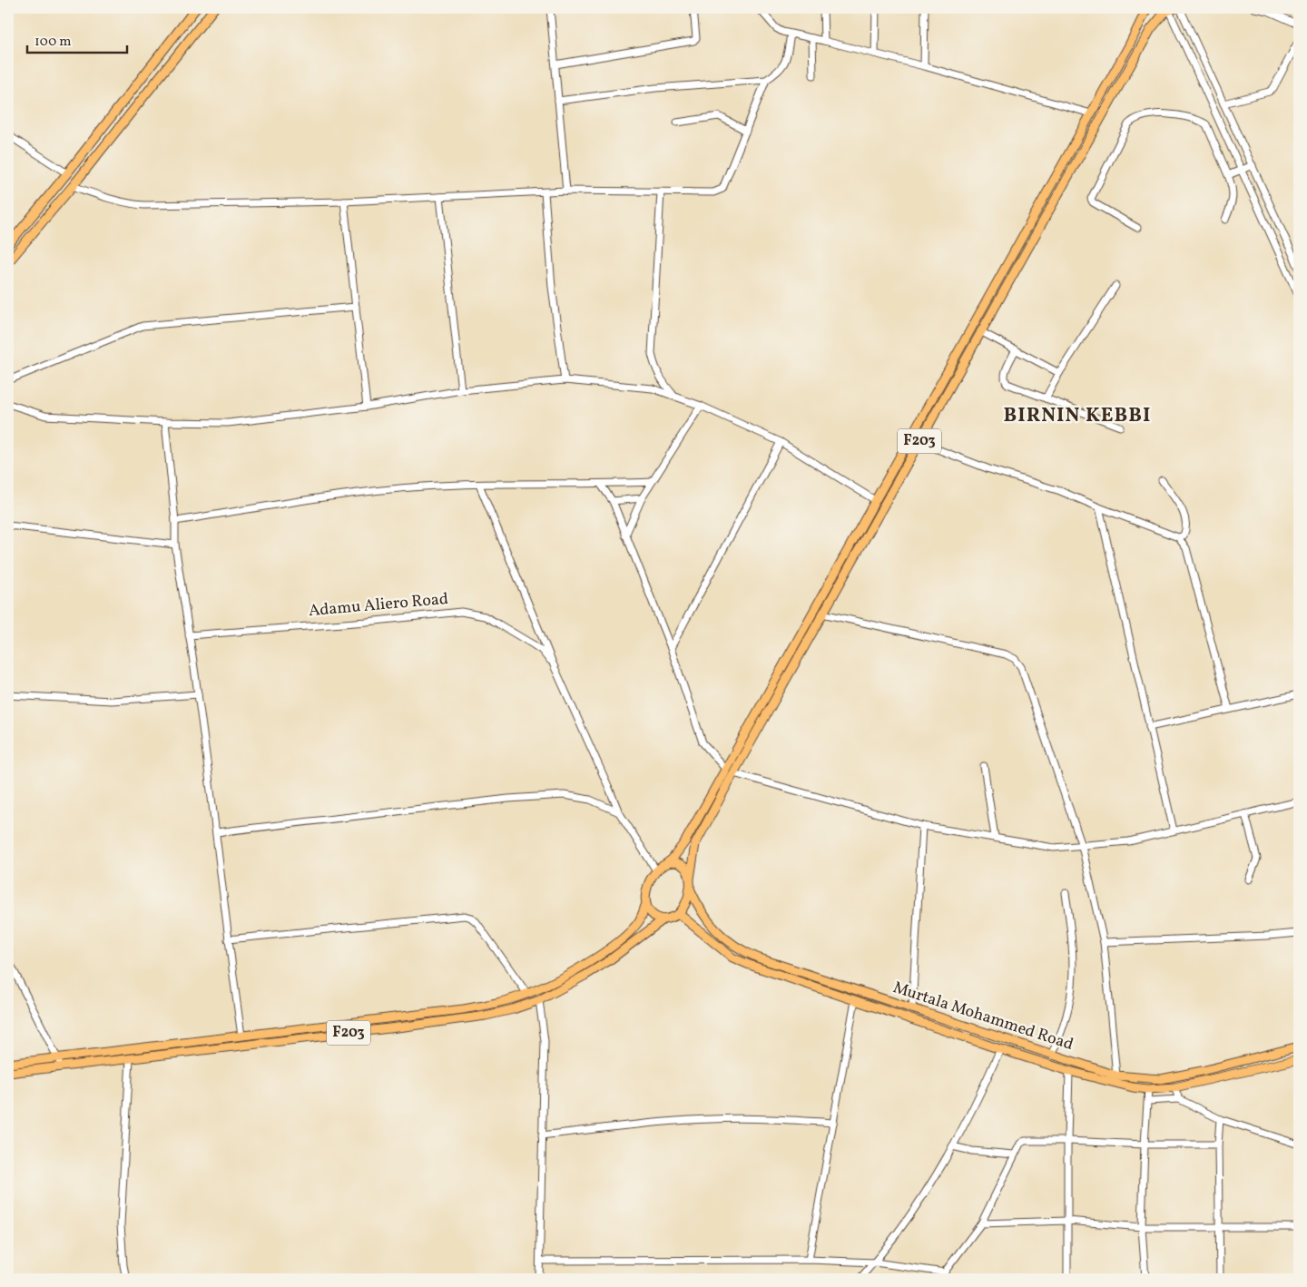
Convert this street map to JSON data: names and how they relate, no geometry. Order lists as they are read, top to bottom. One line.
{"streets":{"main road":["F203","Murtala Mohammed Road"],"street":["Adamu Aliero Road"]},"crossings":[["F203","Murtala Mohammed Road"]],"districts":["BIRNIN KEBBI"],"scale_bar":"100 m"}
